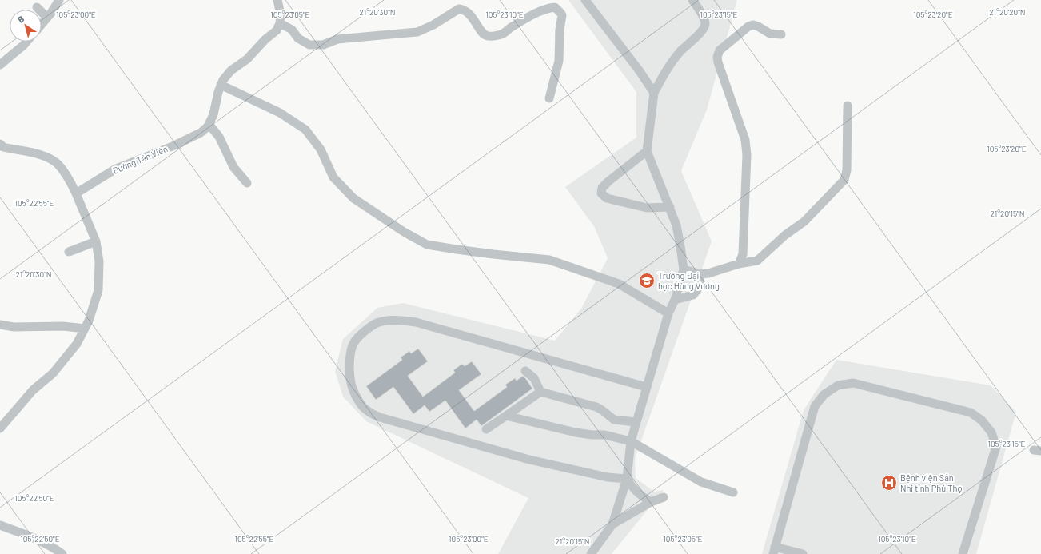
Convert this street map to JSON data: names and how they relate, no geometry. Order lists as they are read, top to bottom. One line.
{"streets":{"street":["Đường Tản Viên"]},"places":{"school or university":["Trường Đại học Hùng Vương"],"hospital":["Bệnh viện Sản Nhi tỉnh Phú Thọ"]},"north":"top left","coordinates":["21°20'30\"N","21°20'20\"N","105°23'00\"E","105°23'05\"E","105°23'10\"E","105°23'15\"E","105°23'20\"E","105°22'55\"E","21°20'15\"N","105°22'50\"E"]}
